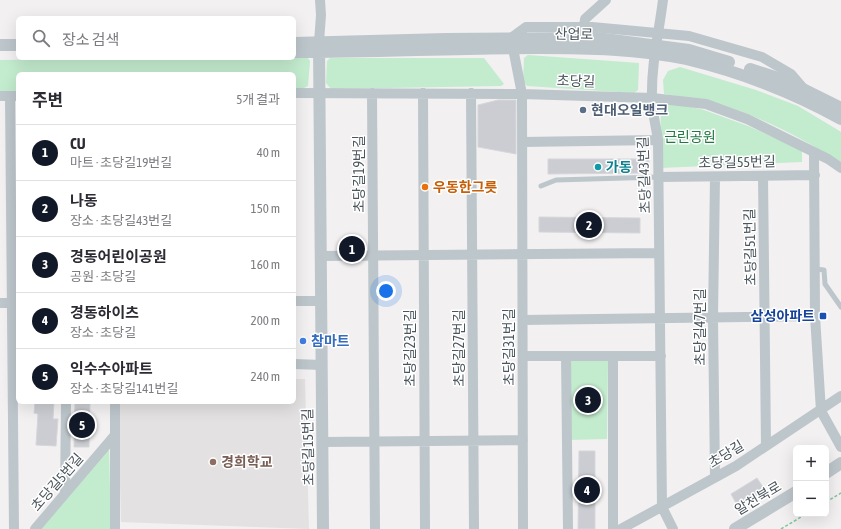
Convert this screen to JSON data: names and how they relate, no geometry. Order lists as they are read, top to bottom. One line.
{"streets":{"street":["산업로","초당길","초당길55번길","초당길19번길","초당길43번길","초당길51번길","초당길47번길","초당길31번길","초당길23번길","초당길27번길","초당길15번길","초당길5번길","알천북로"]},"crossings":[["산업로","초당길43번길"],["산업로","초당길31번길"],["산업로","초당길15번길"],["초당길","초당길19번길"],["초당길","초당길43번길"],["초당길","초당길51번길"],["초당길","초당길47번길"],["초당길","초당길31번길"],["초당길","초당길23번길"],["초당길","초당길27번길"],["초당길","초당길15번길"],["초당길55번길","초당길43번길"],["초당길55번길","초당길51번길"],["초당길55번길","초당길47번길"]],"parks":["근린공원"],"places":{"other":["현대오일뱅크","가동","우동한그릇","참마트","경희학교"],"transit":["삼성아파트"]},"page":{"search":"장소 검색","heading":["주변","5개 결과"],"list":[{"mark":"1","name":"CU","note":"마트 · 초당길19번길","value":"40 m"},{"mark":"2","name":"나동","note":"장소 · 초당길43번길","value":"150 m"},{"mark":"3","name":"경동어린이공원","note":"공원 · 초당길","value":"160 m"},{"mark":"4","name":"경동하이츠","note":"장소 · 초당길","value":"200 m"},{"mark":"5","name":"익수수아파트","note":"장소 · 초당길141번길","value":"240 m"}],"pins":["2","1","3","5","4"],"map_buttons":["+","−"]}}
